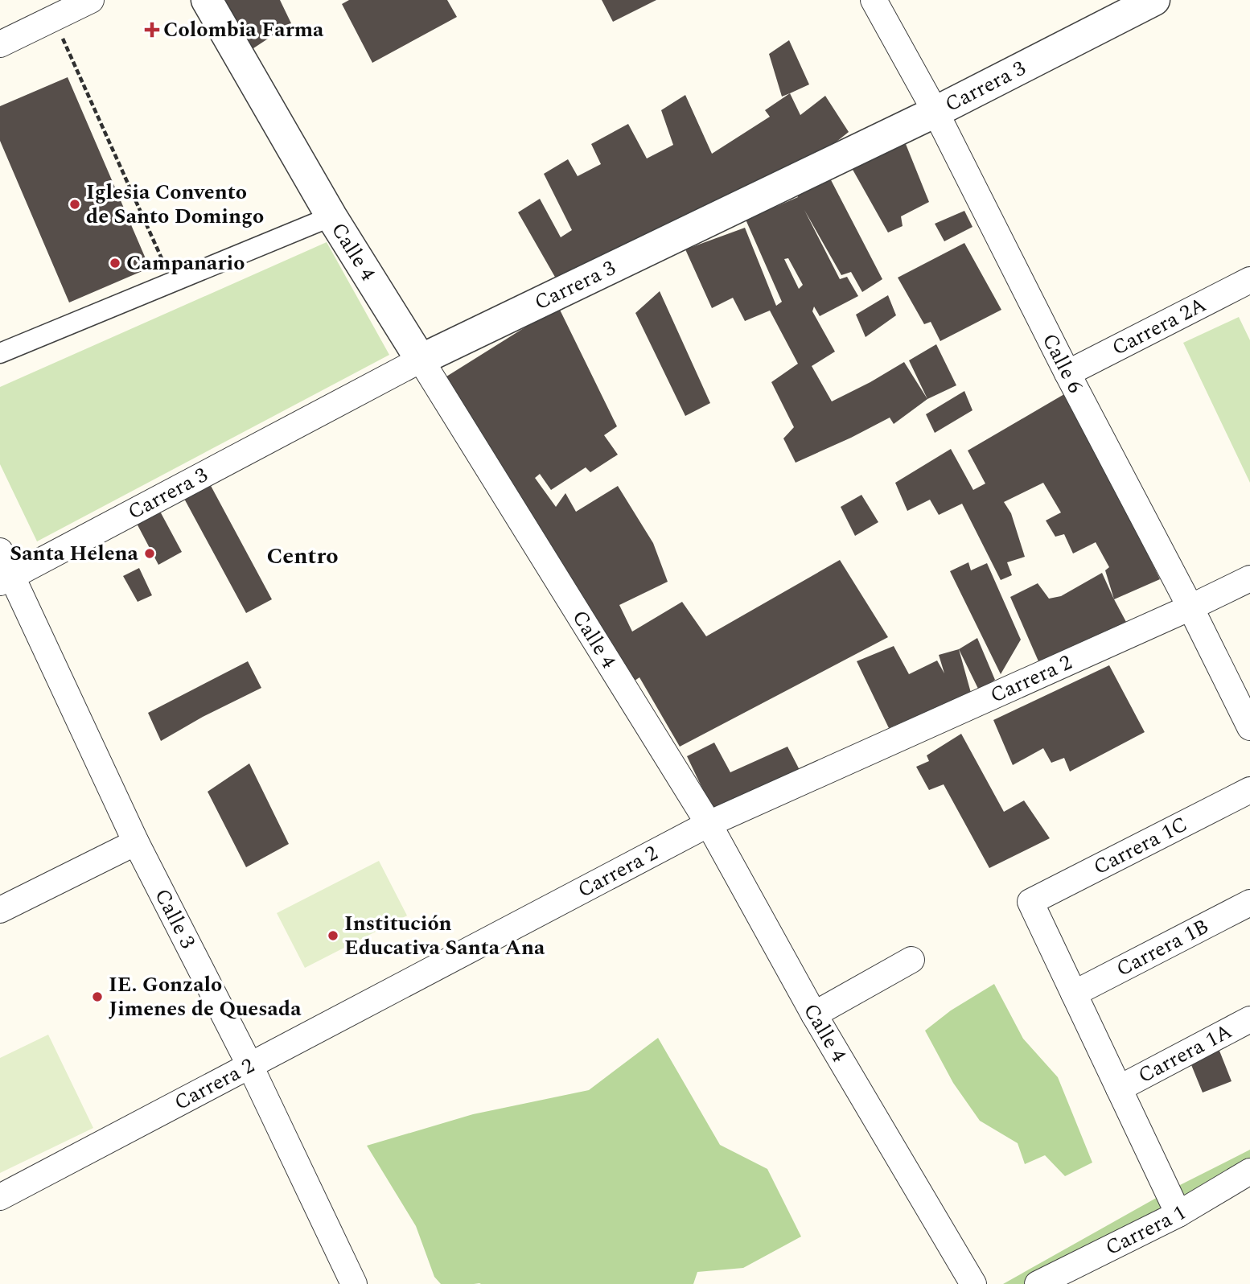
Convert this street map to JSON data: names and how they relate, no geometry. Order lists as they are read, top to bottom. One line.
{"streets":{"street":["Carrera 3","Calle 4","Carrera 2A","Calle 6","Carrera 2","Carrera 1C","Calle 3","Carrera 1B","Carrera 1A","Carrera 1"]},"crossings":[["Carrera 3","Calle 4"],["Carrera 3","Calle 6"],["Carrera 3","Calle 3"],["Calle 4","Carrera 2"],["Carrera 2A","Calle 6"],["Calle 6","Carrera 2"],["Carrera 2","Calle 3"],["Carrera 1C","Carrera 1B"]],"districts":["Centro"],"places":{"health":["Colombia Farma"],"other":["Iglesia Convento de Santo Domingo","Campanario","Santa Helena","Institución Educativa Santa Ana","IE. Gonzalo Jimenes de Quesada"]}}
